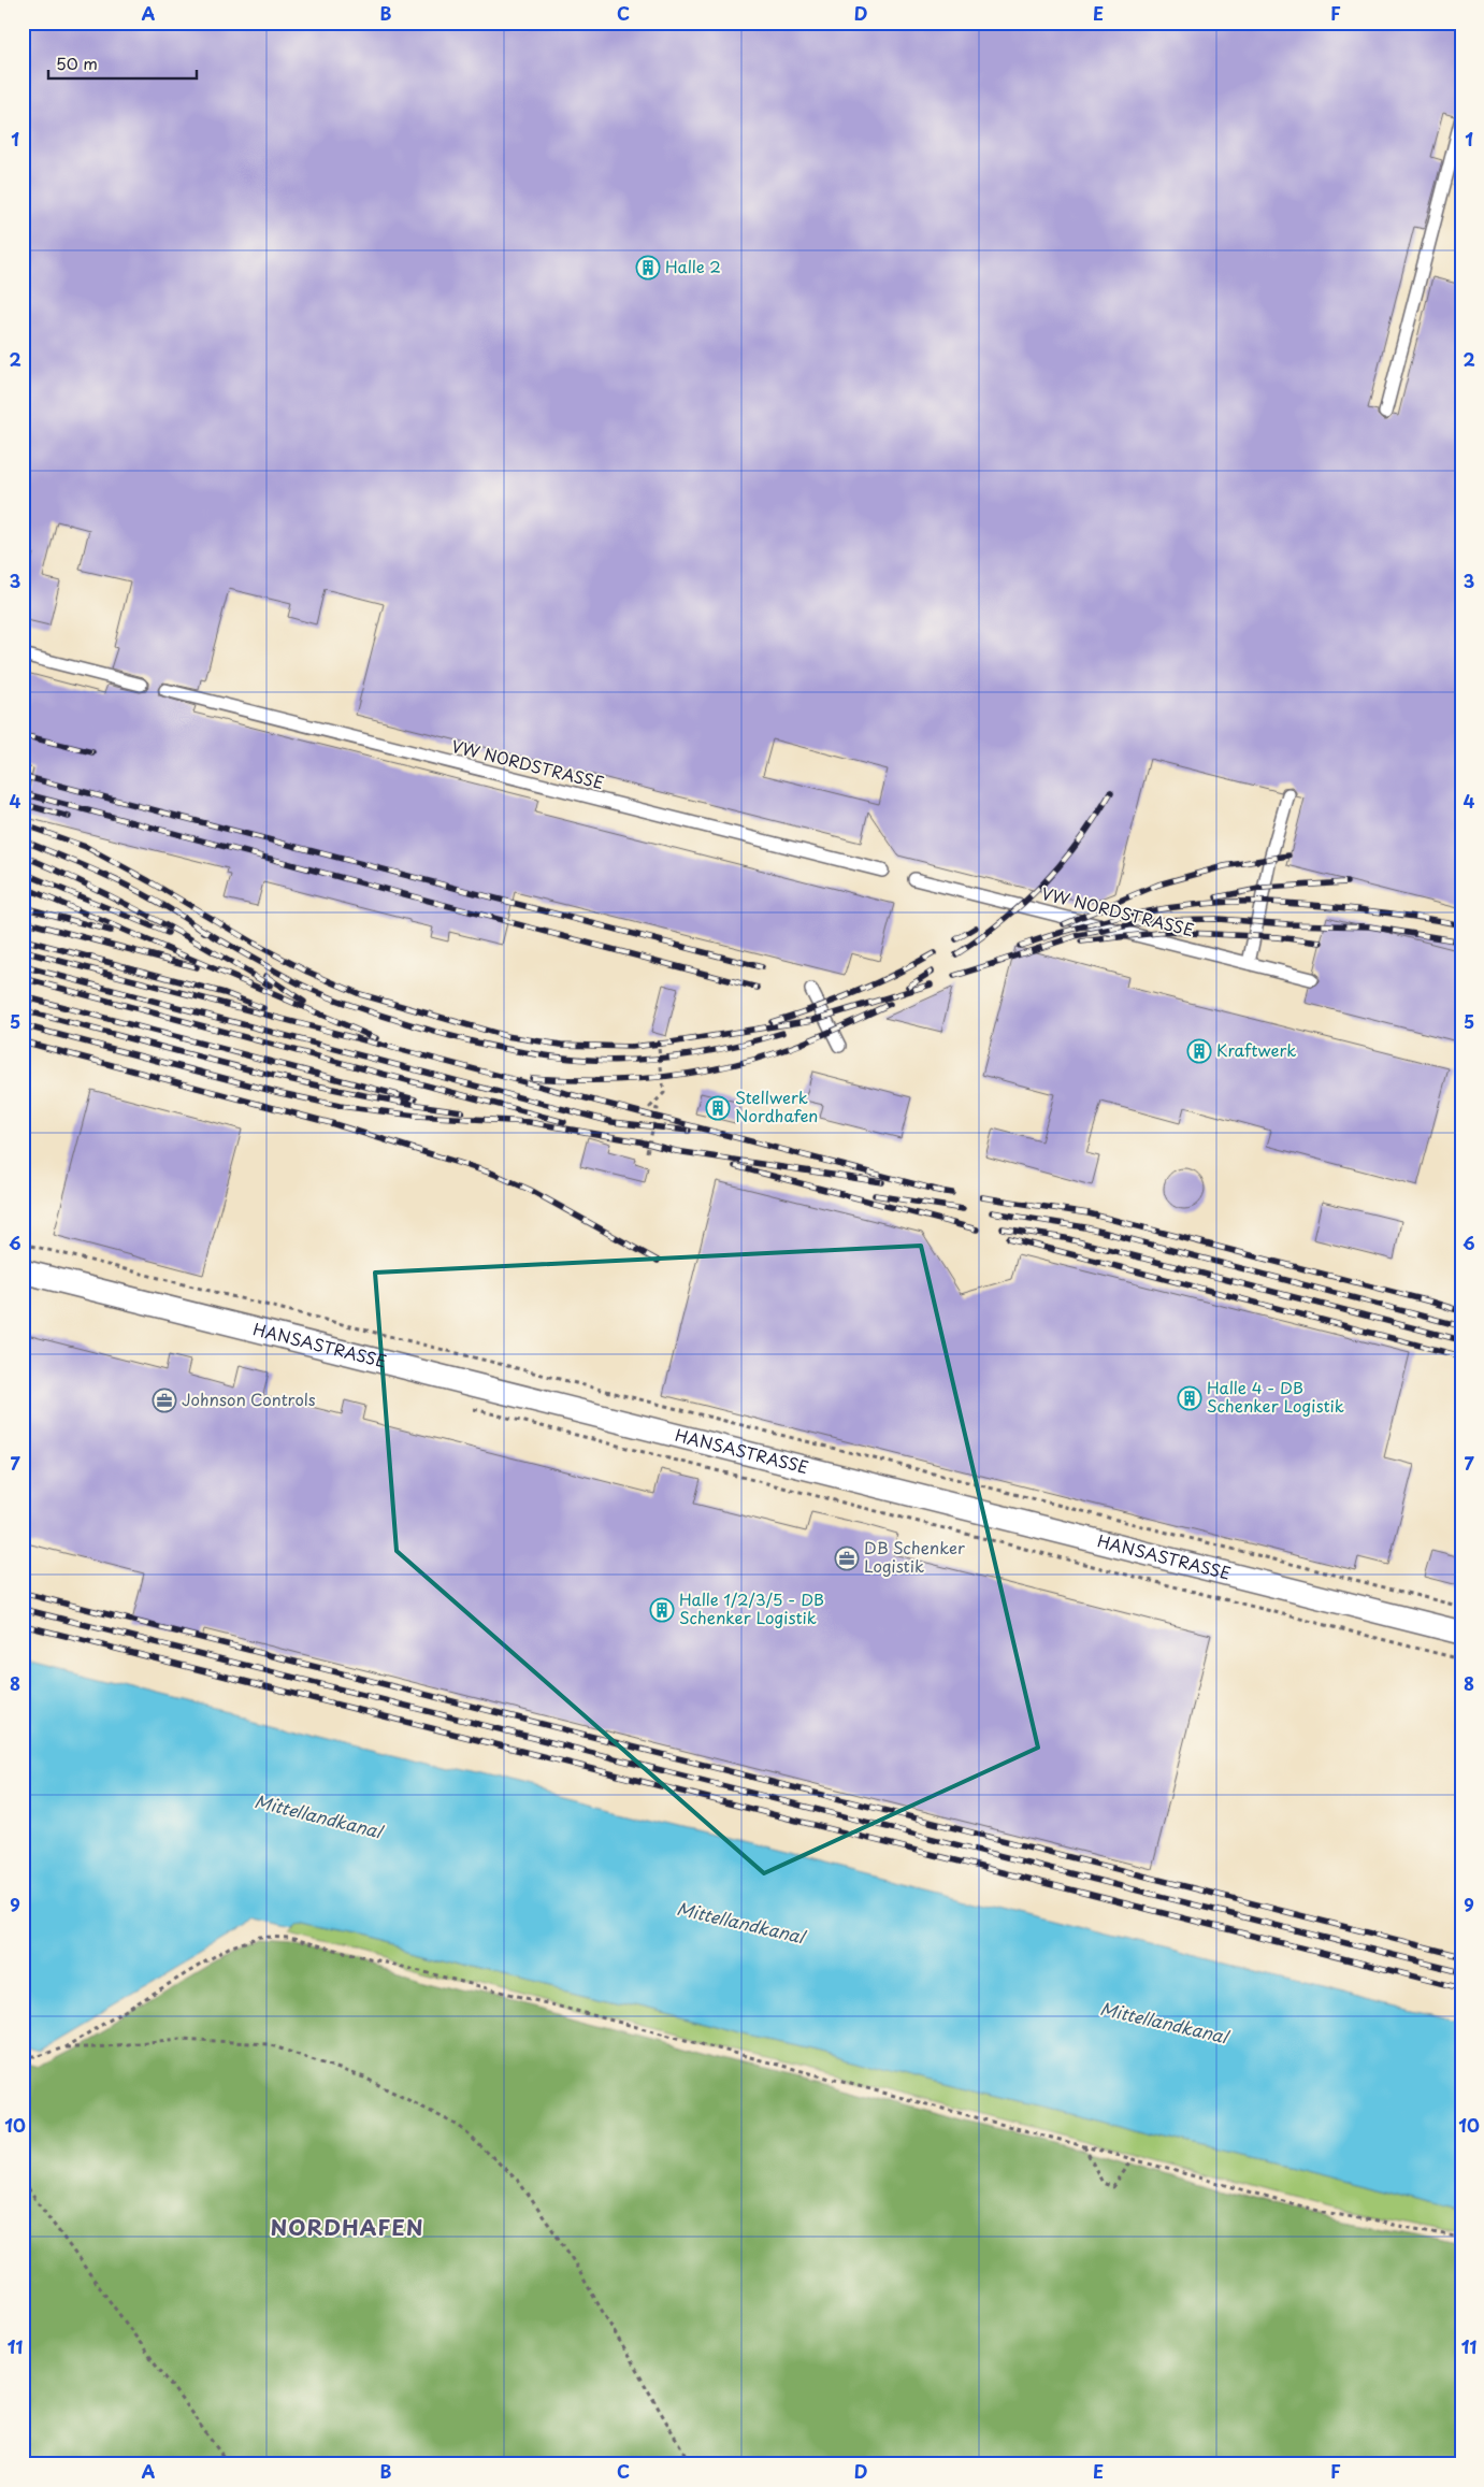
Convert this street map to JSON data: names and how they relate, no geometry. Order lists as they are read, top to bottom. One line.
{"streets":{"street":["HANSASTRASSE"],"lane":["VW NORDSTRASSE"]},"districts":["NORDHAFEN"],"water":["Mittellandkanal"],"places":{"building":["Halle 2","Kraftwerk","Stellwerk Nordhafen","Halle 4 - DB Schenker Logistik","Halle 1/2/3/5 - DB Schenker Logistik"],"office":["Johnson Controls","DB Schenker Logistik"]},"scale_bar":"50 m","grid":{"columns":["A","B","C","D","E","F"],"rows":["1","2","3","4","5","6","7","8","9","10","11"]}}
